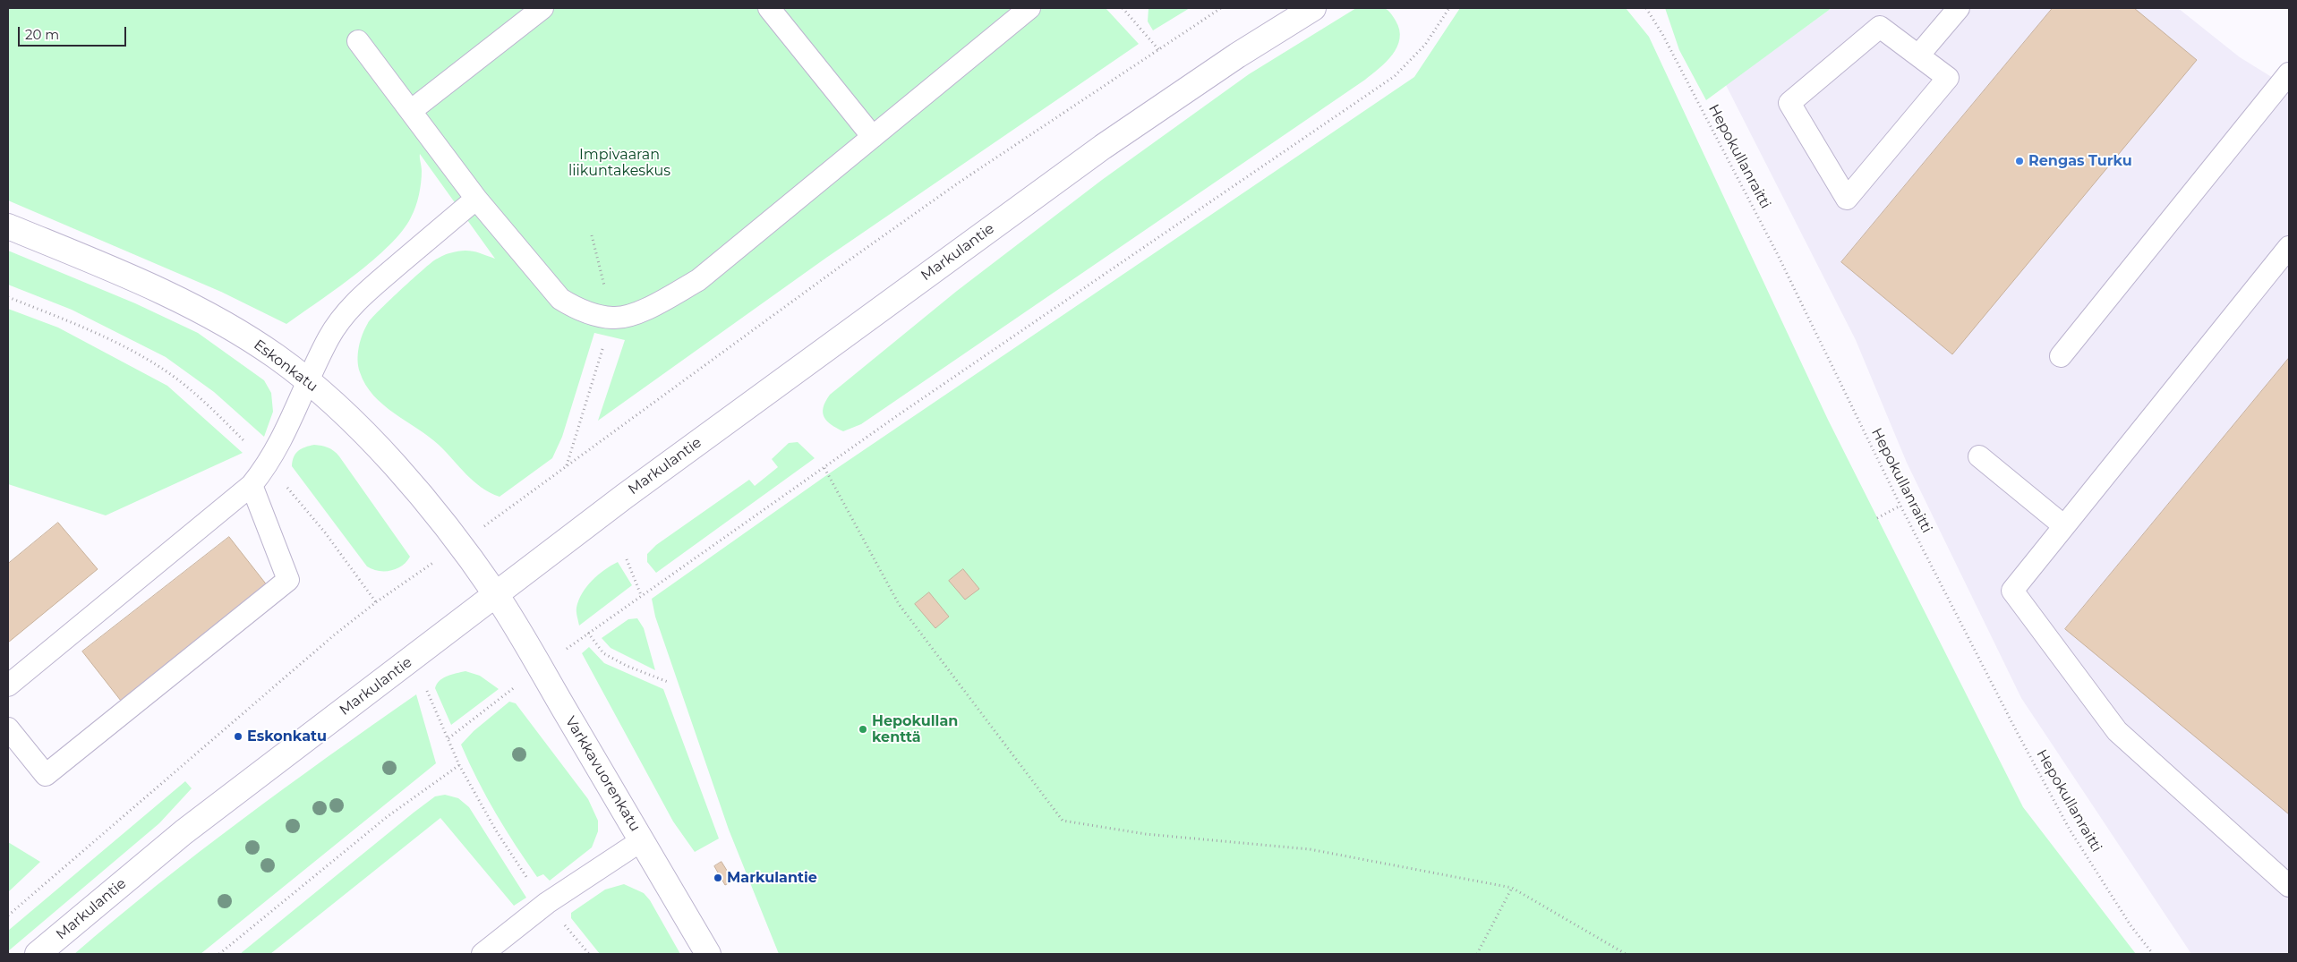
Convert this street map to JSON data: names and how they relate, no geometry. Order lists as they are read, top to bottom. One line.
{"streets":{"main road":["Markulantie","Eskonkatu","Varkkavuorenkatu"],"path":["Hepokullanraitti"]},"crossings":[["Markulantie","Eskonkatu"],["Markulantie","Varkkavuorenkatu"],["Eskonkatu","Varkkavuorenkatu"]],"parks":["Impivaaran liikuntakeskus"],"places":["Rengas Turku","Hepokullan kenttä","Eskonkatu","Markulantie"],"scale_bar":"20 m"}
